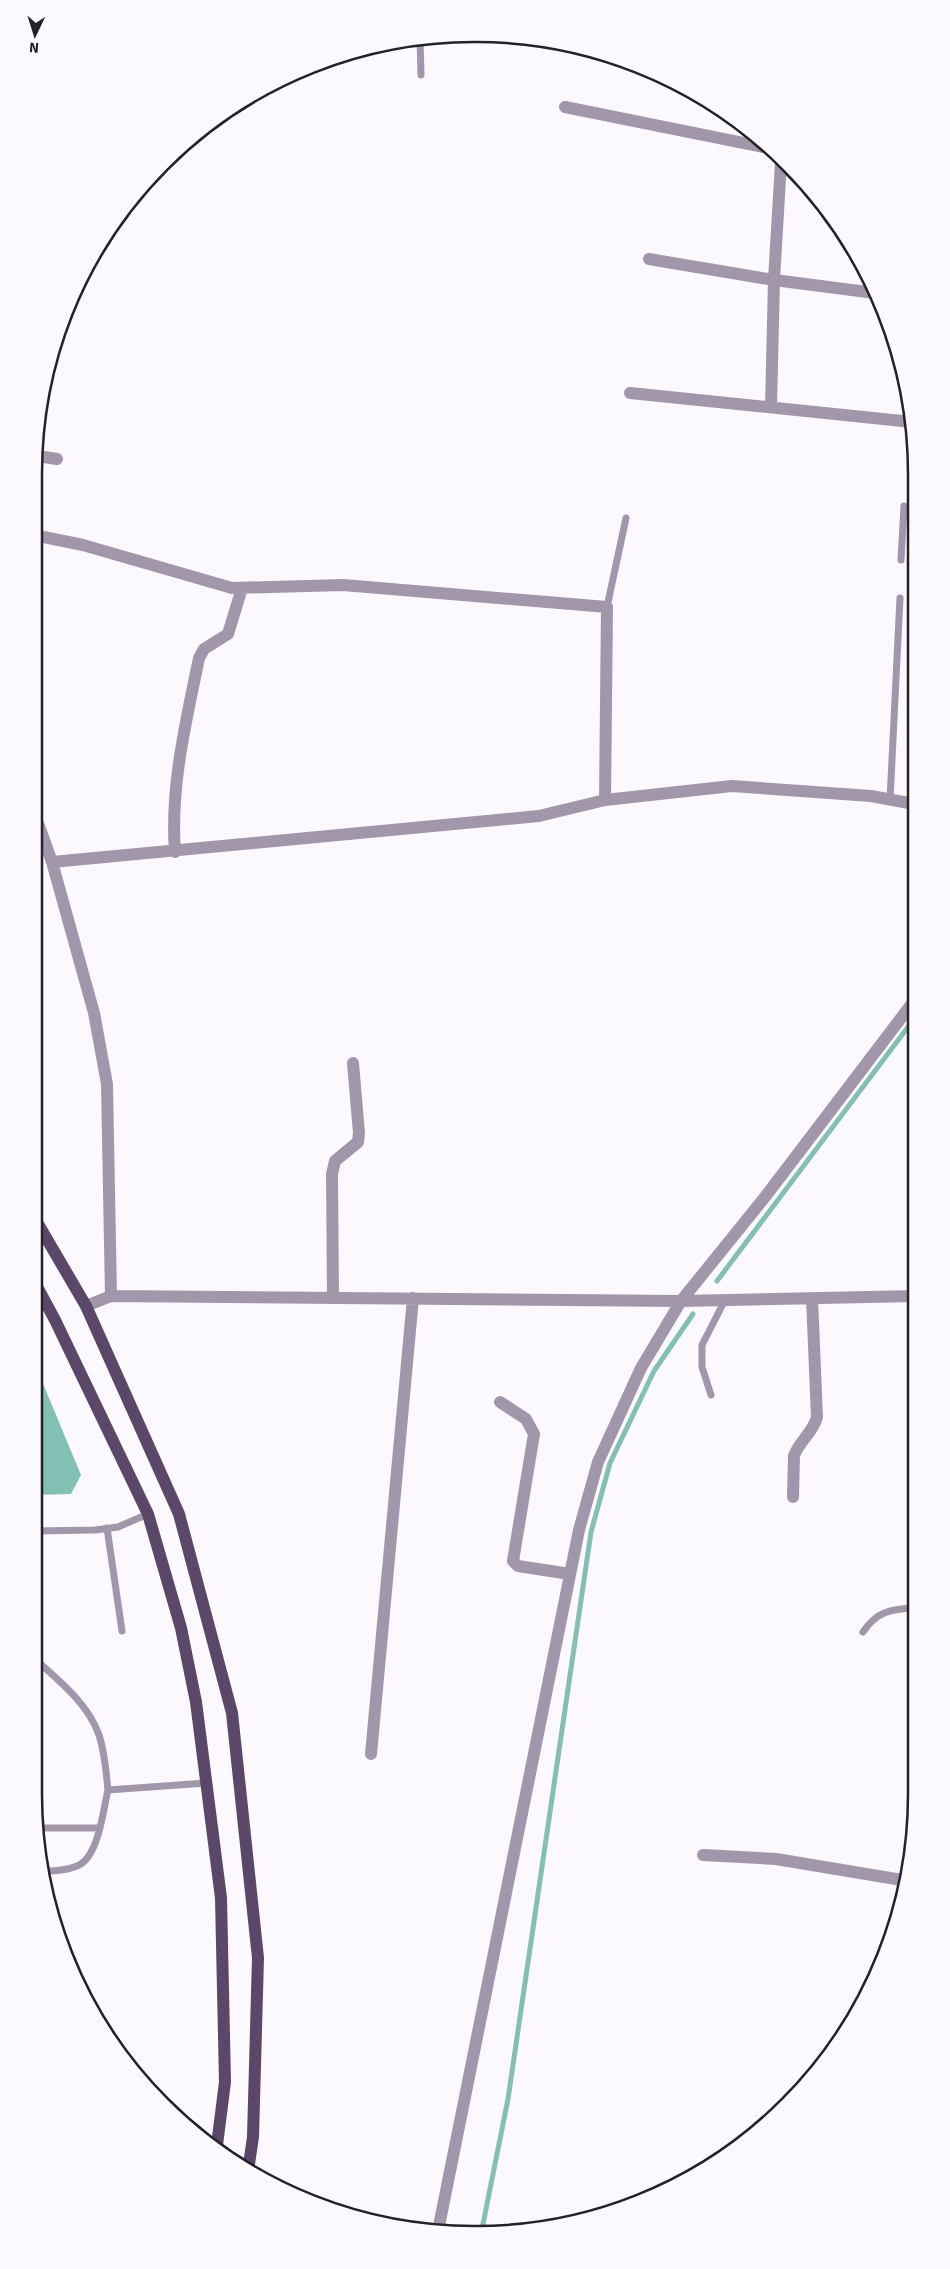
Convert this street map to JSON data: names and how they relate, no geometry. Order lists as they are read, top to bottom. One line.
{"north":"bottom"}
